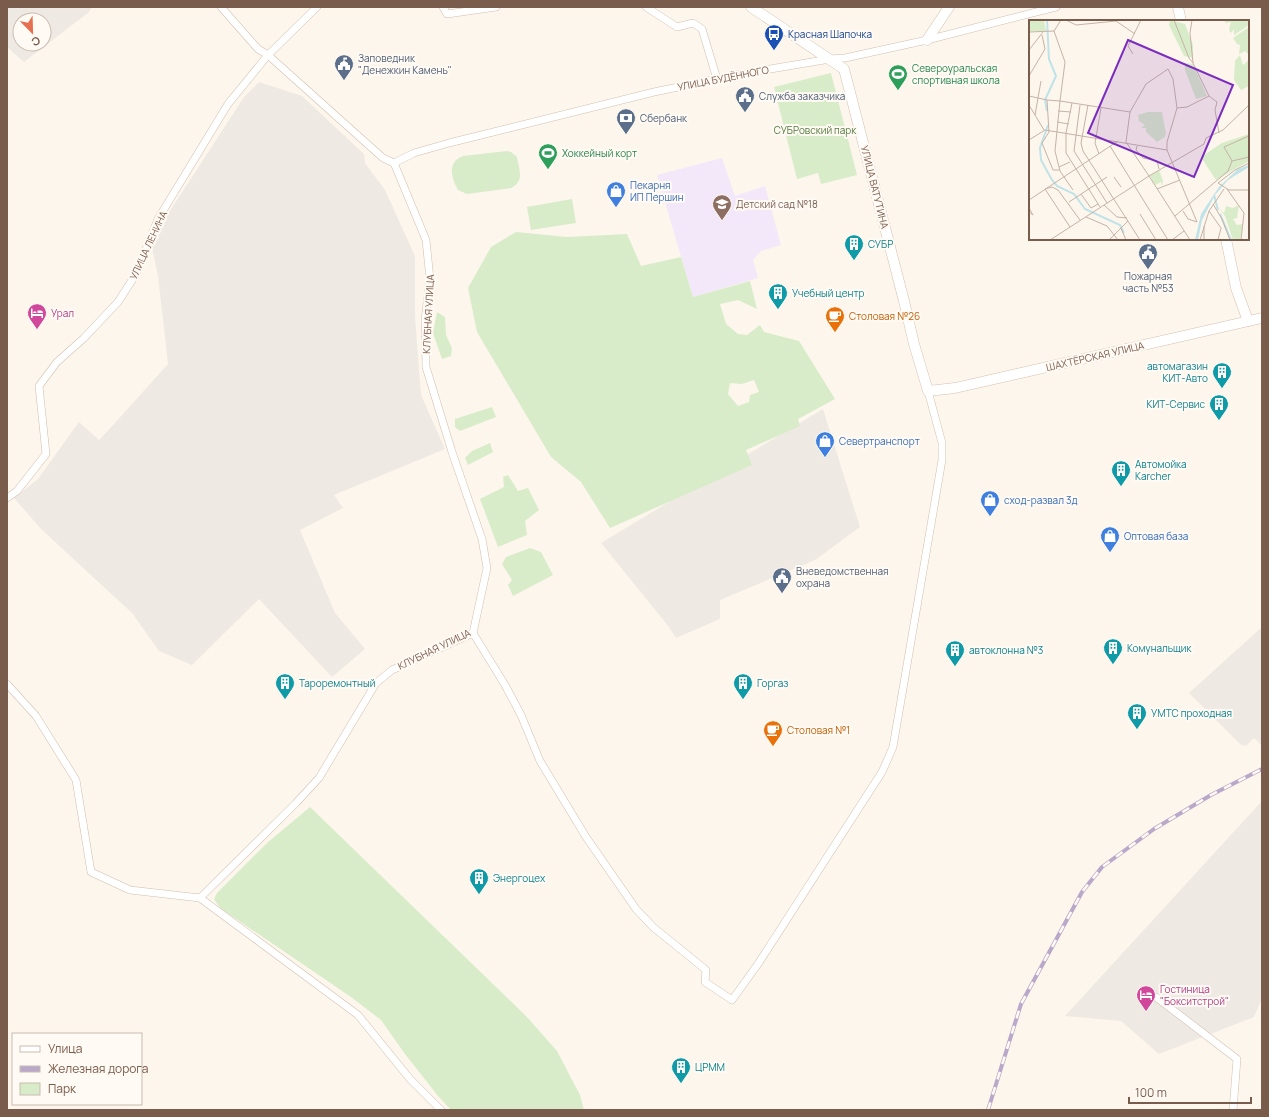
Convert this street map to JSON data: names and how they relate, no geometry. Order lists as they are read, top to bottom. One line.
{"streets":{"main road":["УЛИЦА ВАТУТИНА","ШАХТЁРСКАЯ УЛИЦА"],"street":["УЛИЦА БУДЁННОГО","УЛИЦА ЛЕНИНА","КЛУБНАЯ УЛИЦА"]},"crossings":[["УЛИЦА БУДЁННОГО","УЛИЦА ВАТУТИНА"],["УЛИЦА БУДЁННОГО","КЛУБНАЯ УЛИЦА"],["УЛИЦА ВАТУТИНА","ШАХТЁРСКАЯ УЛИЦА"]],"parks":["СУБРовский парк"],"places":{"bus stop":["Красная Шапочка"],"public building":["Заповедник \"Денежкин Камень\"","Служба заказчика","Пожарная часть №53","Вневедомственная охрана"],"sports":["Североуральская спортивная школа","Хоккейный корт"],"bank":["Сбербанк"],"shop":["Пекарня ИП Першин","Севертранспорт","сход-развал 3д","Оптовая база"],"school or university":["Детский сад №18"],"building":["СУБР","Учебный центр","автомагазин КИТ-Авто","КИТ-Сервис","Автомойка Karcher","Комунальщик","автоклонна №3","Тароремонтный","Горгаз","УМТС проходная","Энергоцех","ЦРММ"],"hotel":["Урал","Гостиница \"Бокситстрой\""],"cafe":["Столовая №26","Столовая №1"]},"legend":["Улица","Железная дорога","Парк"],"scale_bar":"100 m","north":"bottom right"}
